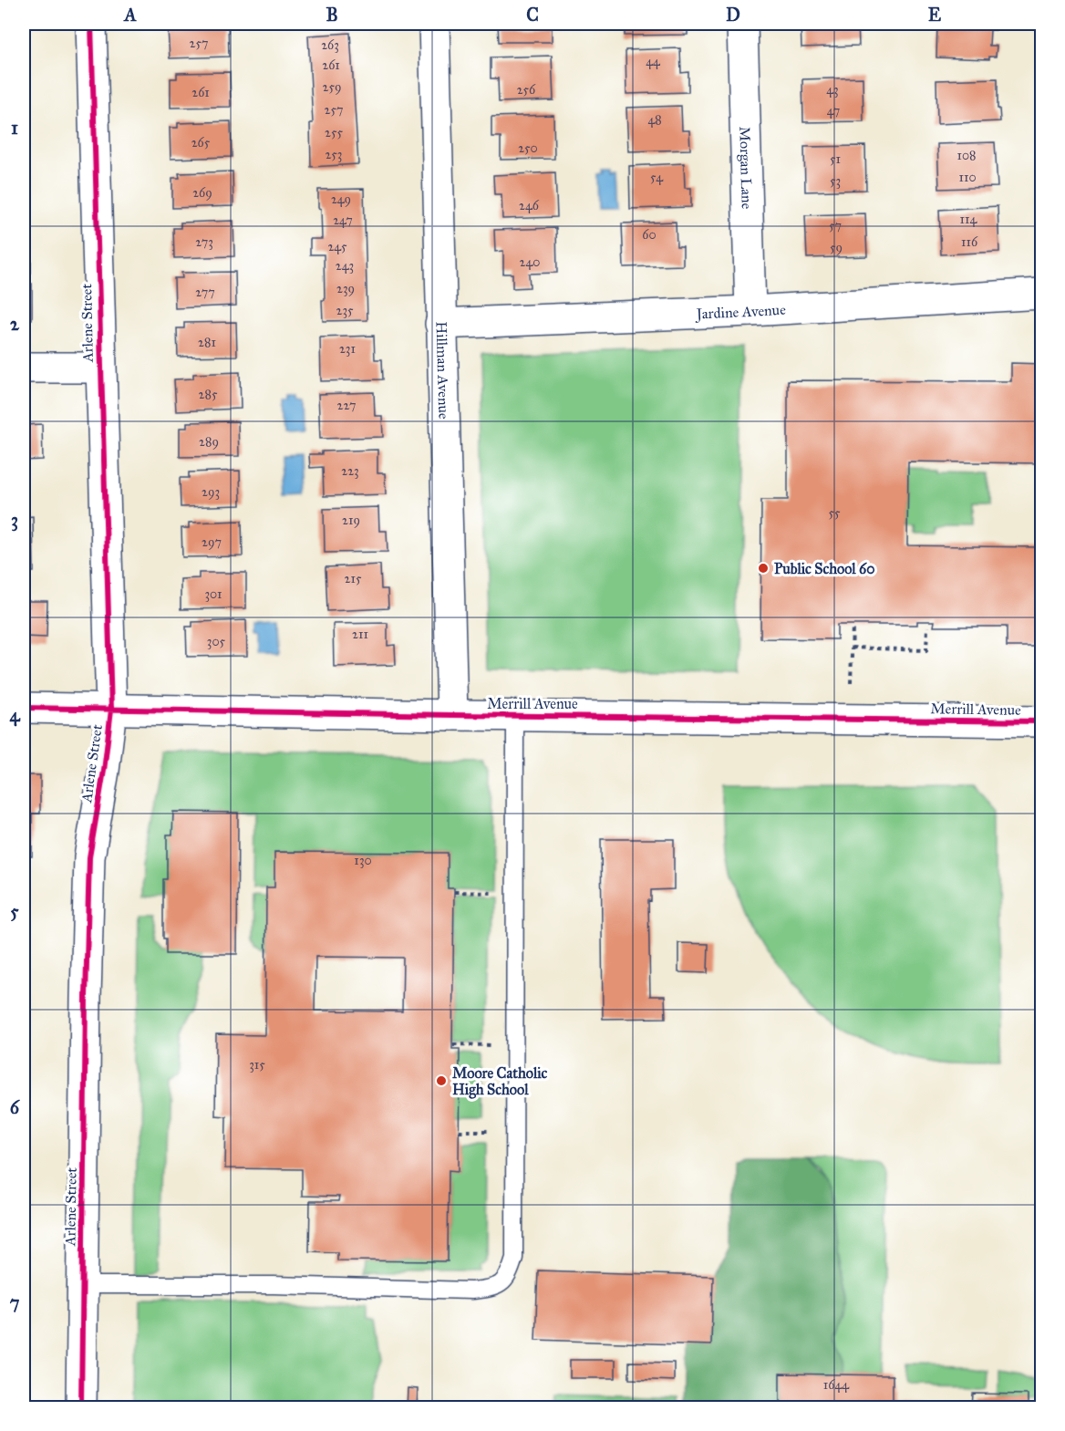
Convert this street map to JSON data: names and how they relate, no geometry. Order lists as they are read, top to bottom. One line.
{"streets":{"street":["Morgan Lane","Jardine Avenue","Arlene Street","Hillman Avenue","Merrill Avenue"]},"crossings":[["Morgan Lane","Jardine Avenue"],["Jardine Avenue","Hillman Avenue"],["Arlene Street","Merrill Avenue"],["Hillman Avenue","Merrill Avenue"]],"places":["Public School 60","Moore Catholic High School"],"house_numbers":["257","263","44","261","259","256","43","261","257","47","48","255","265","250","253","108","51","54","110","53","269","249","246","114","247","57","60","273","116","245","59","240","243","239","277","235","281","231","285","227","289","223","293","55","219","297","215","301","211","305","130","315","1644"],"grid":{"columns":["A","B","C","D","E"],"rows":["1","2","3","4","5","6","7"]}}
